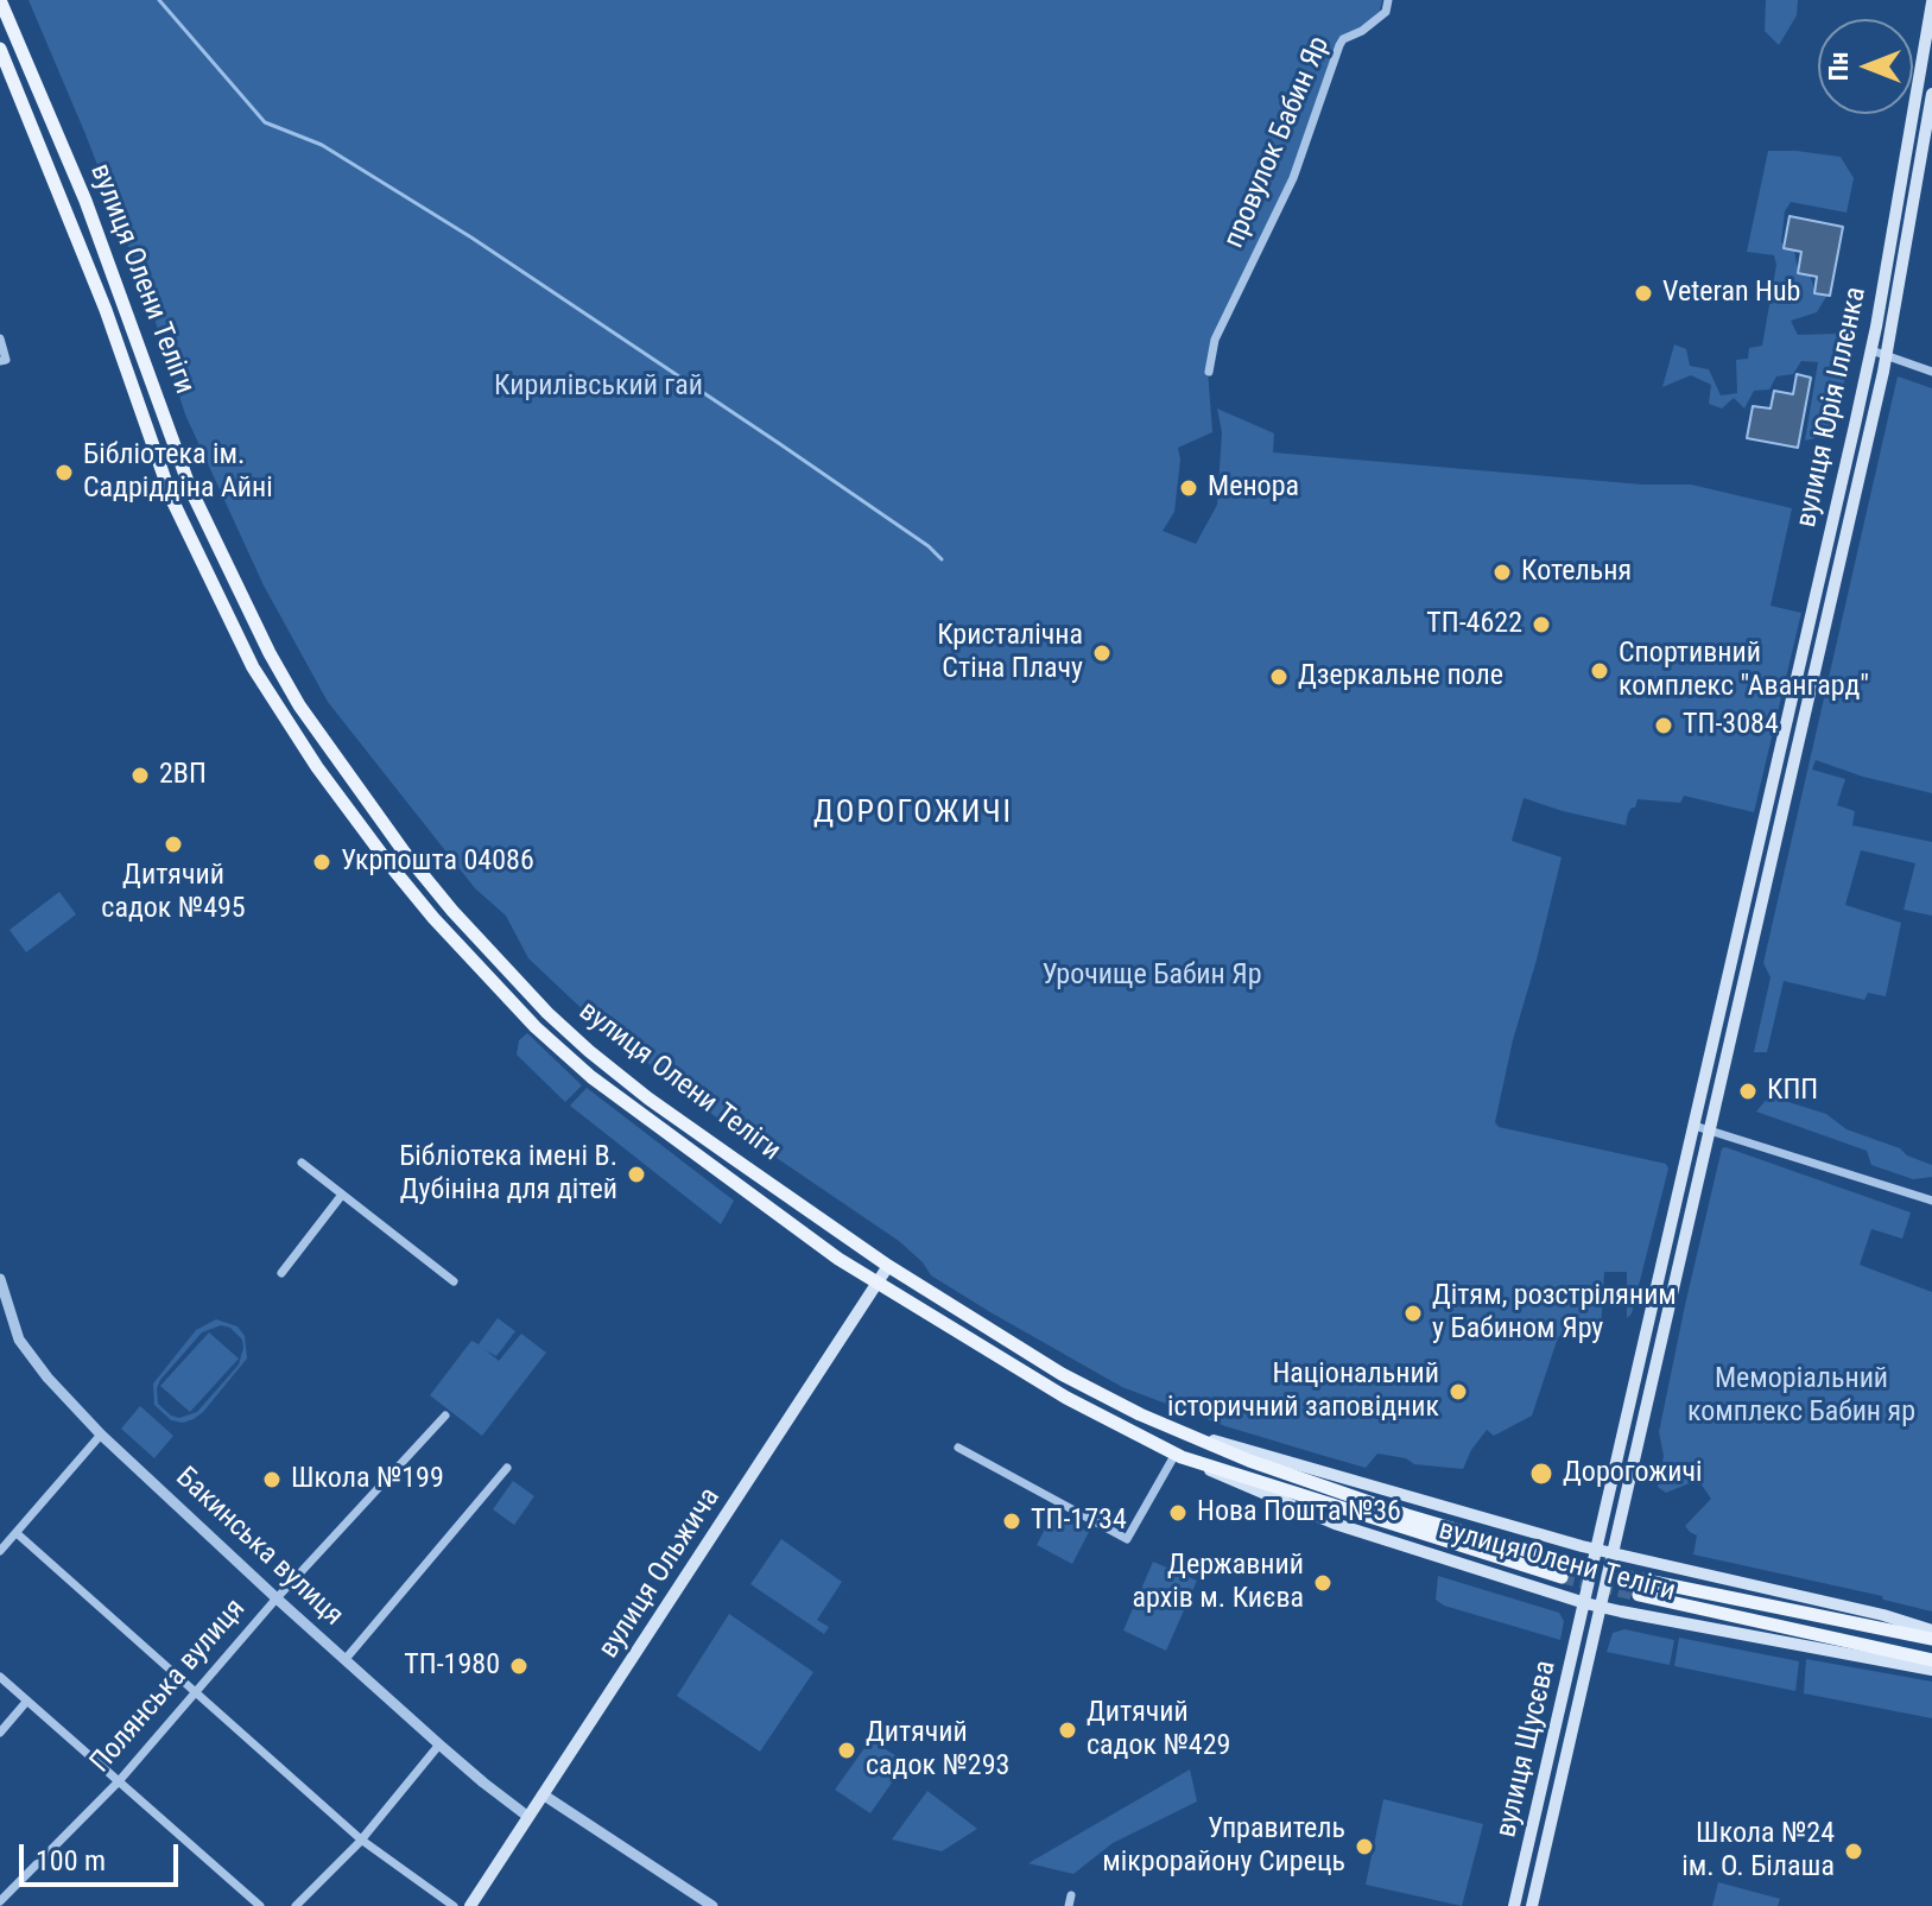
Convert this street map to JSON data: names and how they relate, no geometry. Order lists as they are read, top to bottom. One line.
{"streets":{"main road":["вулиця Олени Теліги","вулиця Юрія Іллєнка","вулиця Ольжича","вулиця Щусєва"],"street":["провулок Бабин Яр","Бакинська вулиця","Полянська вулиця"]},"crossings":[["вулиця Олени Теліги","вулиця Юрія Іллєнка"],["вулиця Олени Теліги","вулиця Ольжича"],["вулиця Олени Теліги","вулиця Щусєва"],["вулиця Юрія Іллєнка","вулиця Щусєва"],["Бакинська вулиця","вулиця Ольжича"],["Бакинська вулиця","Полянська вулиця"]],"districts":["ДОРОГОЖИЧІ"],"parks":["Кирилівський гай","Урочище Бабин Яр","Меморіальний комплекс Бабин яр"],"places":["Veteran Hub","Бібліотека ім. Садріддіна Айні","Менора","Котельня","ТП-4622","Кристалічна Стіна Плачу","Спортивний комплекс \"Авангард\"","Дзеркальне поле","ТП-3084","2ВП","Дитячий садок №495","Укрпошта 04086","КПП","Бібліотека імені В. Дубініна для дітей","Дітям, розстріляним у Бабином Яру","Національний історичний заповідник","Дорогожичі","Школа №199","Нова Пошта №36","ТП-1734","Державний архів м. Києва","ТП-1980","Дитячий садок №429","Дитячий садок №293","Управитель мікрорайону Сирець","Школа №24 ім. О. Білаша"],"scale_bar":"100 m","north":"left"}
